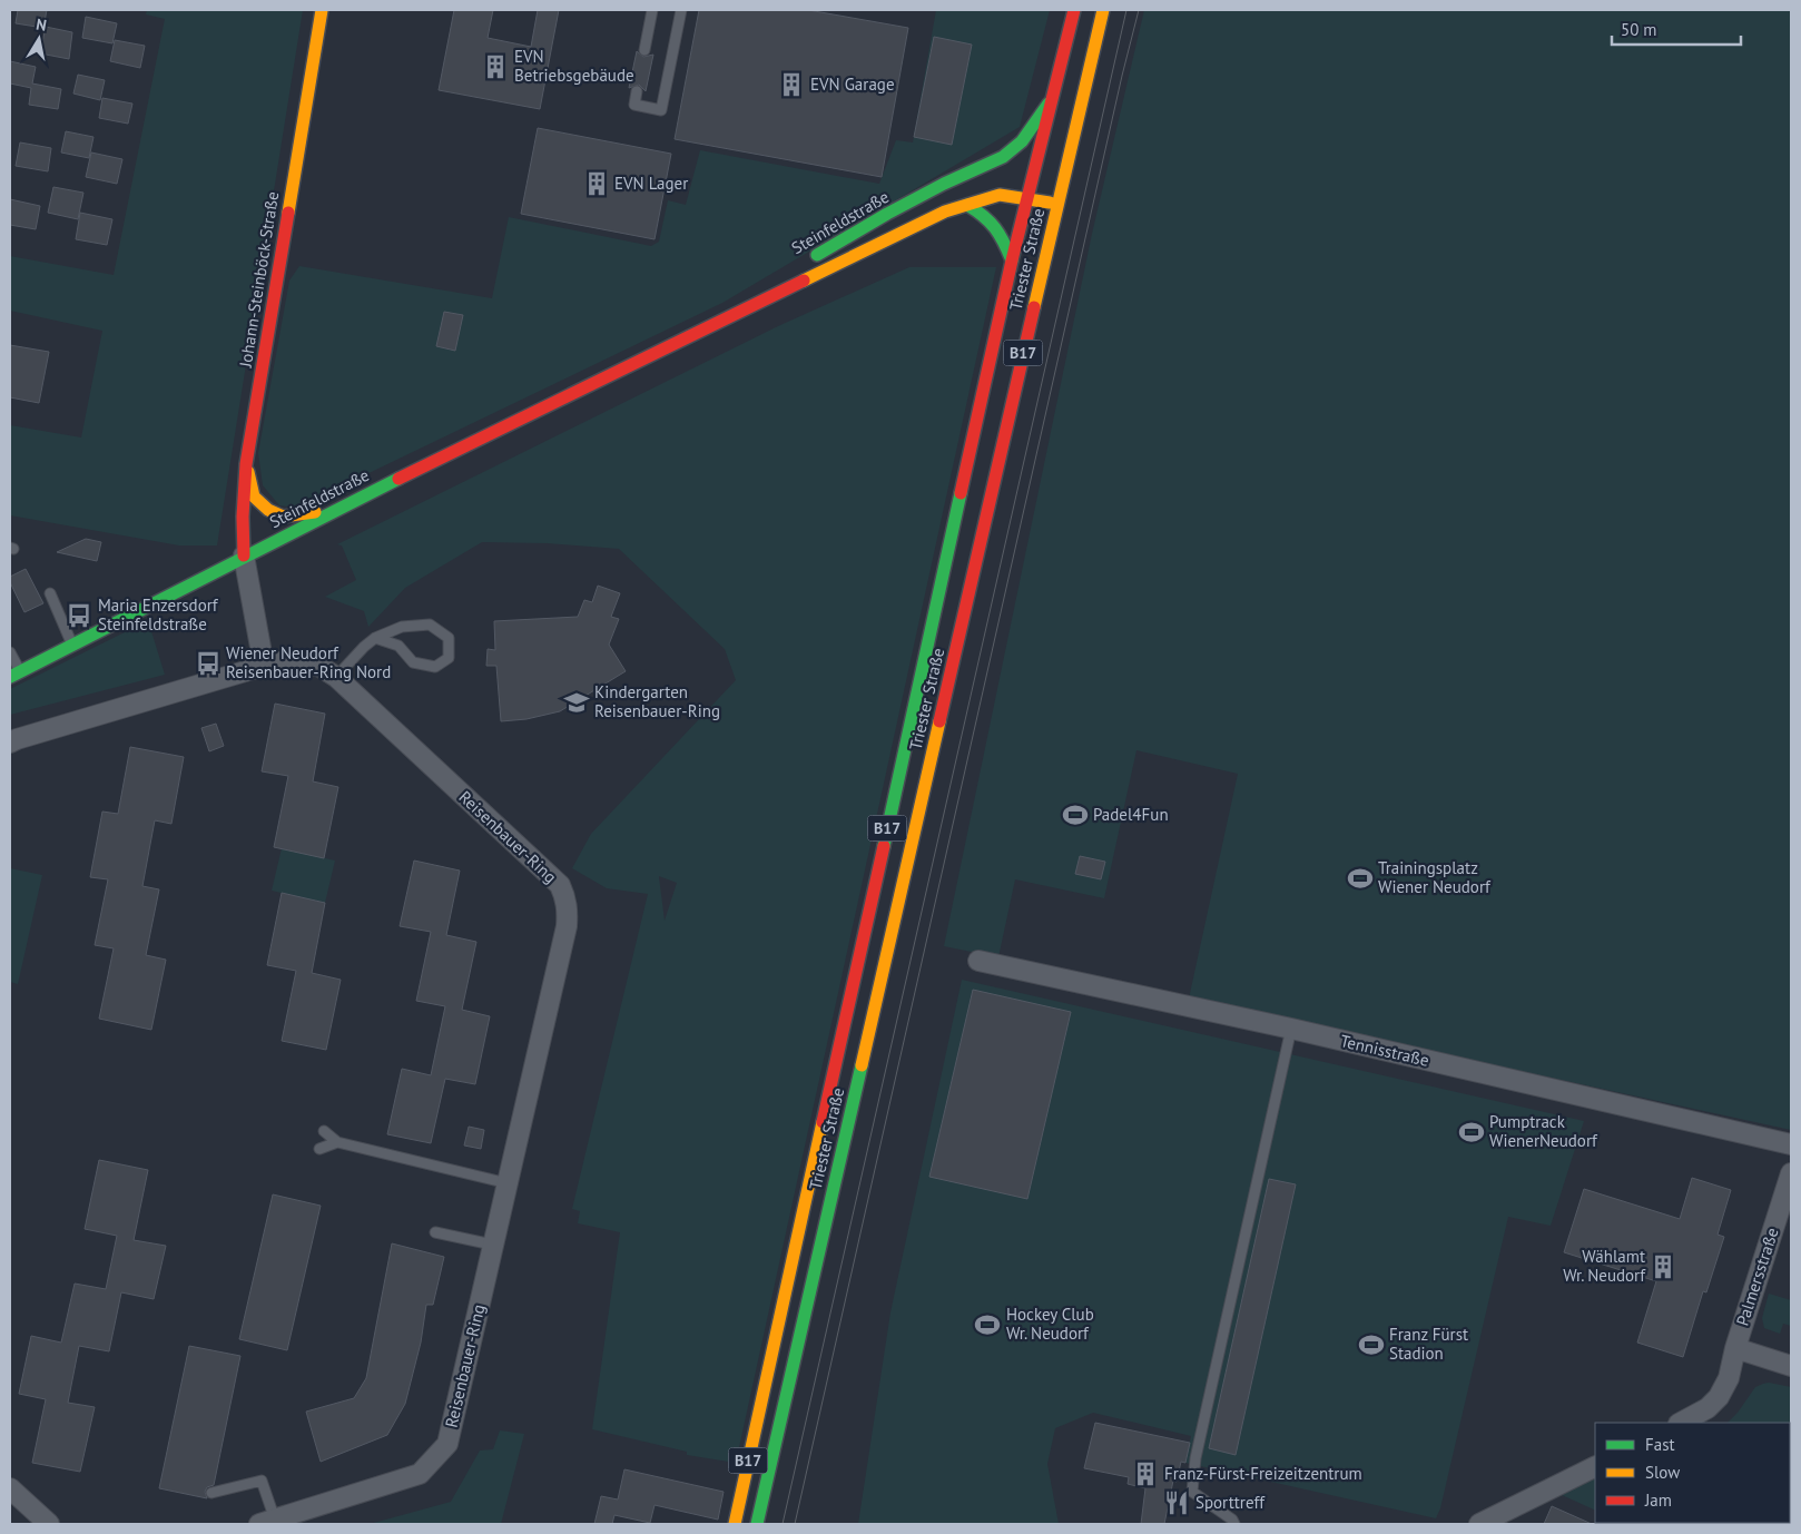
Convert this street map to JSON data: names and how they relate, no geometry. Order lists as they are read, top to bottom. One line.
{"streets":{"main road":["Steinfeldstraße","Triester Straße","Johann-Steinböck-Straße","B17"],"street":["Reisenbauer-Ring","Tennisstraße","Palmersstraße"]},"crossings":[["Steinfeldstraße","Triester Straße"],["Steinfeldstraße","Johann-Steinböck-Straße"]],"places":{"building":["EVN Betriebsgebäude","EVN Garage","EVN Lager","Wählamt Wr. Neudorf","Franz-Fürst-Freizeitzentrum"],"bus stop":["Maria Enzersdorf Steinfeldstraße","Wiener Neudorf Reisenbauer-Ring Nord"],"school or university":["Kindergarten Reisenbauer-Ring"],"sports":["Padel4Fun","Trainingsplatz Wiener Neudorf","Pumptrack WienerNeudorf","Hockey Club Wr. Neudorf","Franz Fürst Stadion"],"restaurant":["Sporttreff"]},"legend":["Fast","Slow","Jam"],"scale_bar":"50 m","north":"top"}
